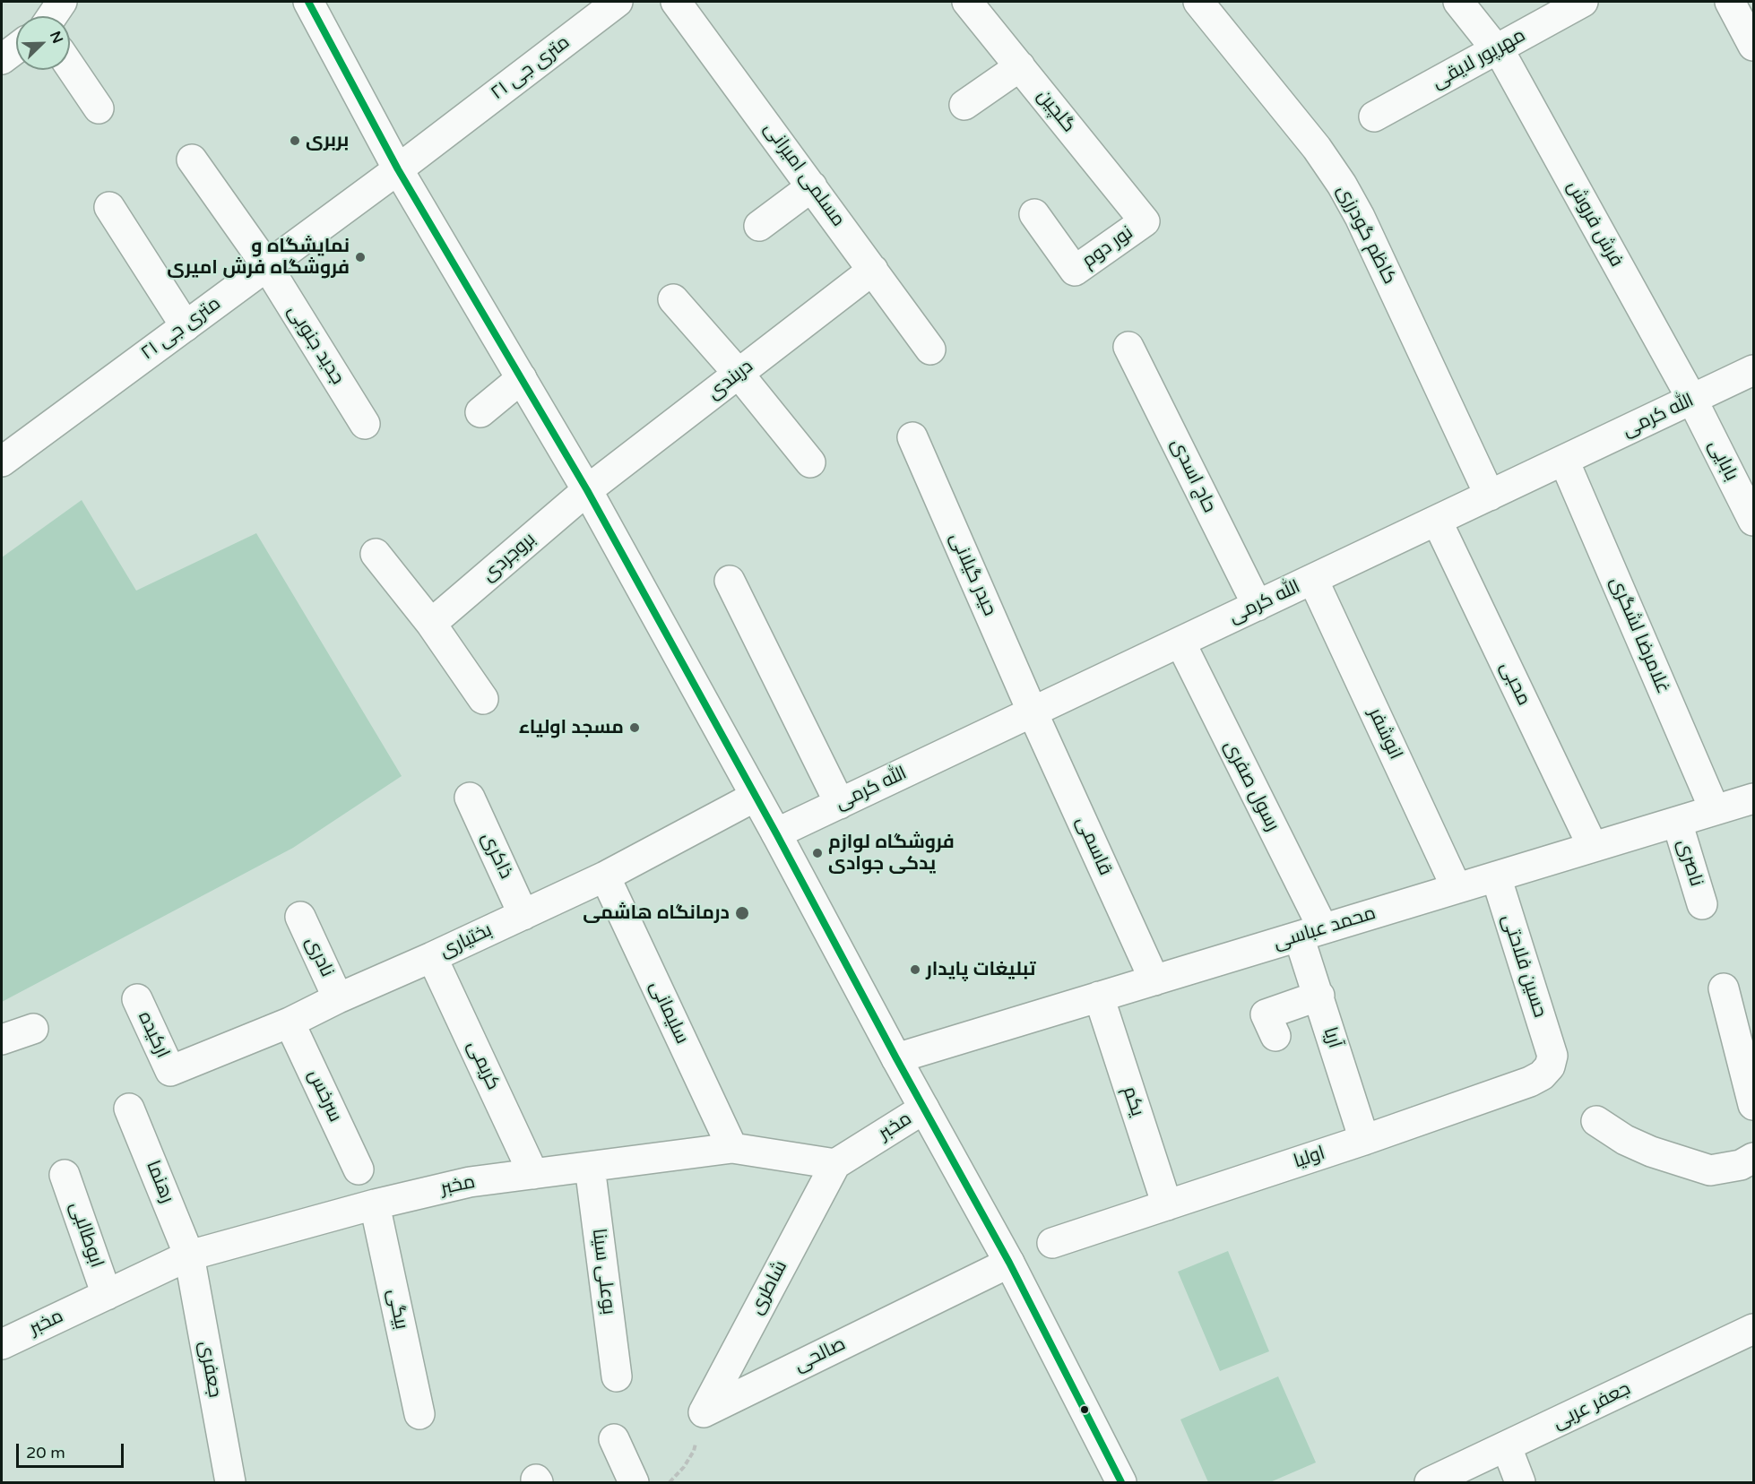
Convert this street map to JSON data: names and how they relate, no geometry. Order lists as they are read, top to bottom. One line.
{"streets":{"street":["مهرپور لایقی","۲۱ متری جی","گلچین","مسلمی امیرانی","فرش فروش","کاظم گودرزی","نور دوم","جدید جنوبی","دربندی","الله کرمی","بابایی","حاج اسدی","بروجردی","حیدر گیلانی","غلامرضا لشگری","محبی","انوشفر","رسول صفری","قاسمی","ذاکری","ناصری","محمد عباسی","بختیاری","نادری","حسین فلاحتی","سلیمانی","ارکیده","آریا","کریمی","سرخس","یکم","مخبر","اولیا","رهنما","ابوطالبی","بوعلی سینا","شاطری","بیگی","صالحی","جعفری","جعفر عربی"]},"crossings":[["مهرپور لایقی","فرش فروش"],["۲۱ متری جی","جدید جنوبی"],["گلچین","نور دوم"],["مسلمی امیرانی","دربندی"],["فرش فروش","الله کرمی"],["فرش فروش","بابایی"],["کاظم گودرزی","الله کرمی"],["دربندی","بروجردی"],["الله کرمی","بابایی"],["الله کرمی","حاج اسدی"],["الله کرمی","حیدر گیلانی"],["الله کرمی","غلامرضا لشگری"],["الله کرمی","محبی"],["الله کرمی","انوشفر"],["الله کرمی","رسول صفری"],["الله کرمی","قاسمی"],["حیدر گیلانی","قاسمی"],["غلامرضا لشگری","محمد عباسی"],["محبی","محمد عباسی"],["انوشفر","محمد عباسی"],["رسول صفری","محمد عباسی"],["رسول صفری","آریا"],["قاسمی","محمد عباسی"],["ذاکری","بختیاری"],["ناصری","محمد عباسی"],["محمد عباسی","حسین فلاحتی"],["محمد عباسی","آریا"],["محمد عباسی","یکم"],["بختیاری","نادری"],["بختیاری","سلیمانی"],["بختیاری","ارکیده"],["بختیاری","کریمی"],["بختیاری","سرخس"],["حسین فلاحتی","اولیا"],["سلیمانی","مخبر"],["آریا","اولیا"],["کریمی","مخبر"],["یکم","اولیا"],["مخبر","رهنما"],["مخبر","ابوطالبی"],["مخبر","بوعلی سینا"],["مخبر","شاطری"],["مخبر","بیگی"],["مخبر","جعفری"],["رهنما","جعفری"],["شاطری","صالحی"]],"places":["بربری","نمایشگاه و فروشگاه فرش امیری","مسجد اولیاء","فروشگاه لوازم یدکی جوادی","درمانگاه هاشمی","تبلیغات پایدار"],"scale_bar":"20 m","north":"top right"}
